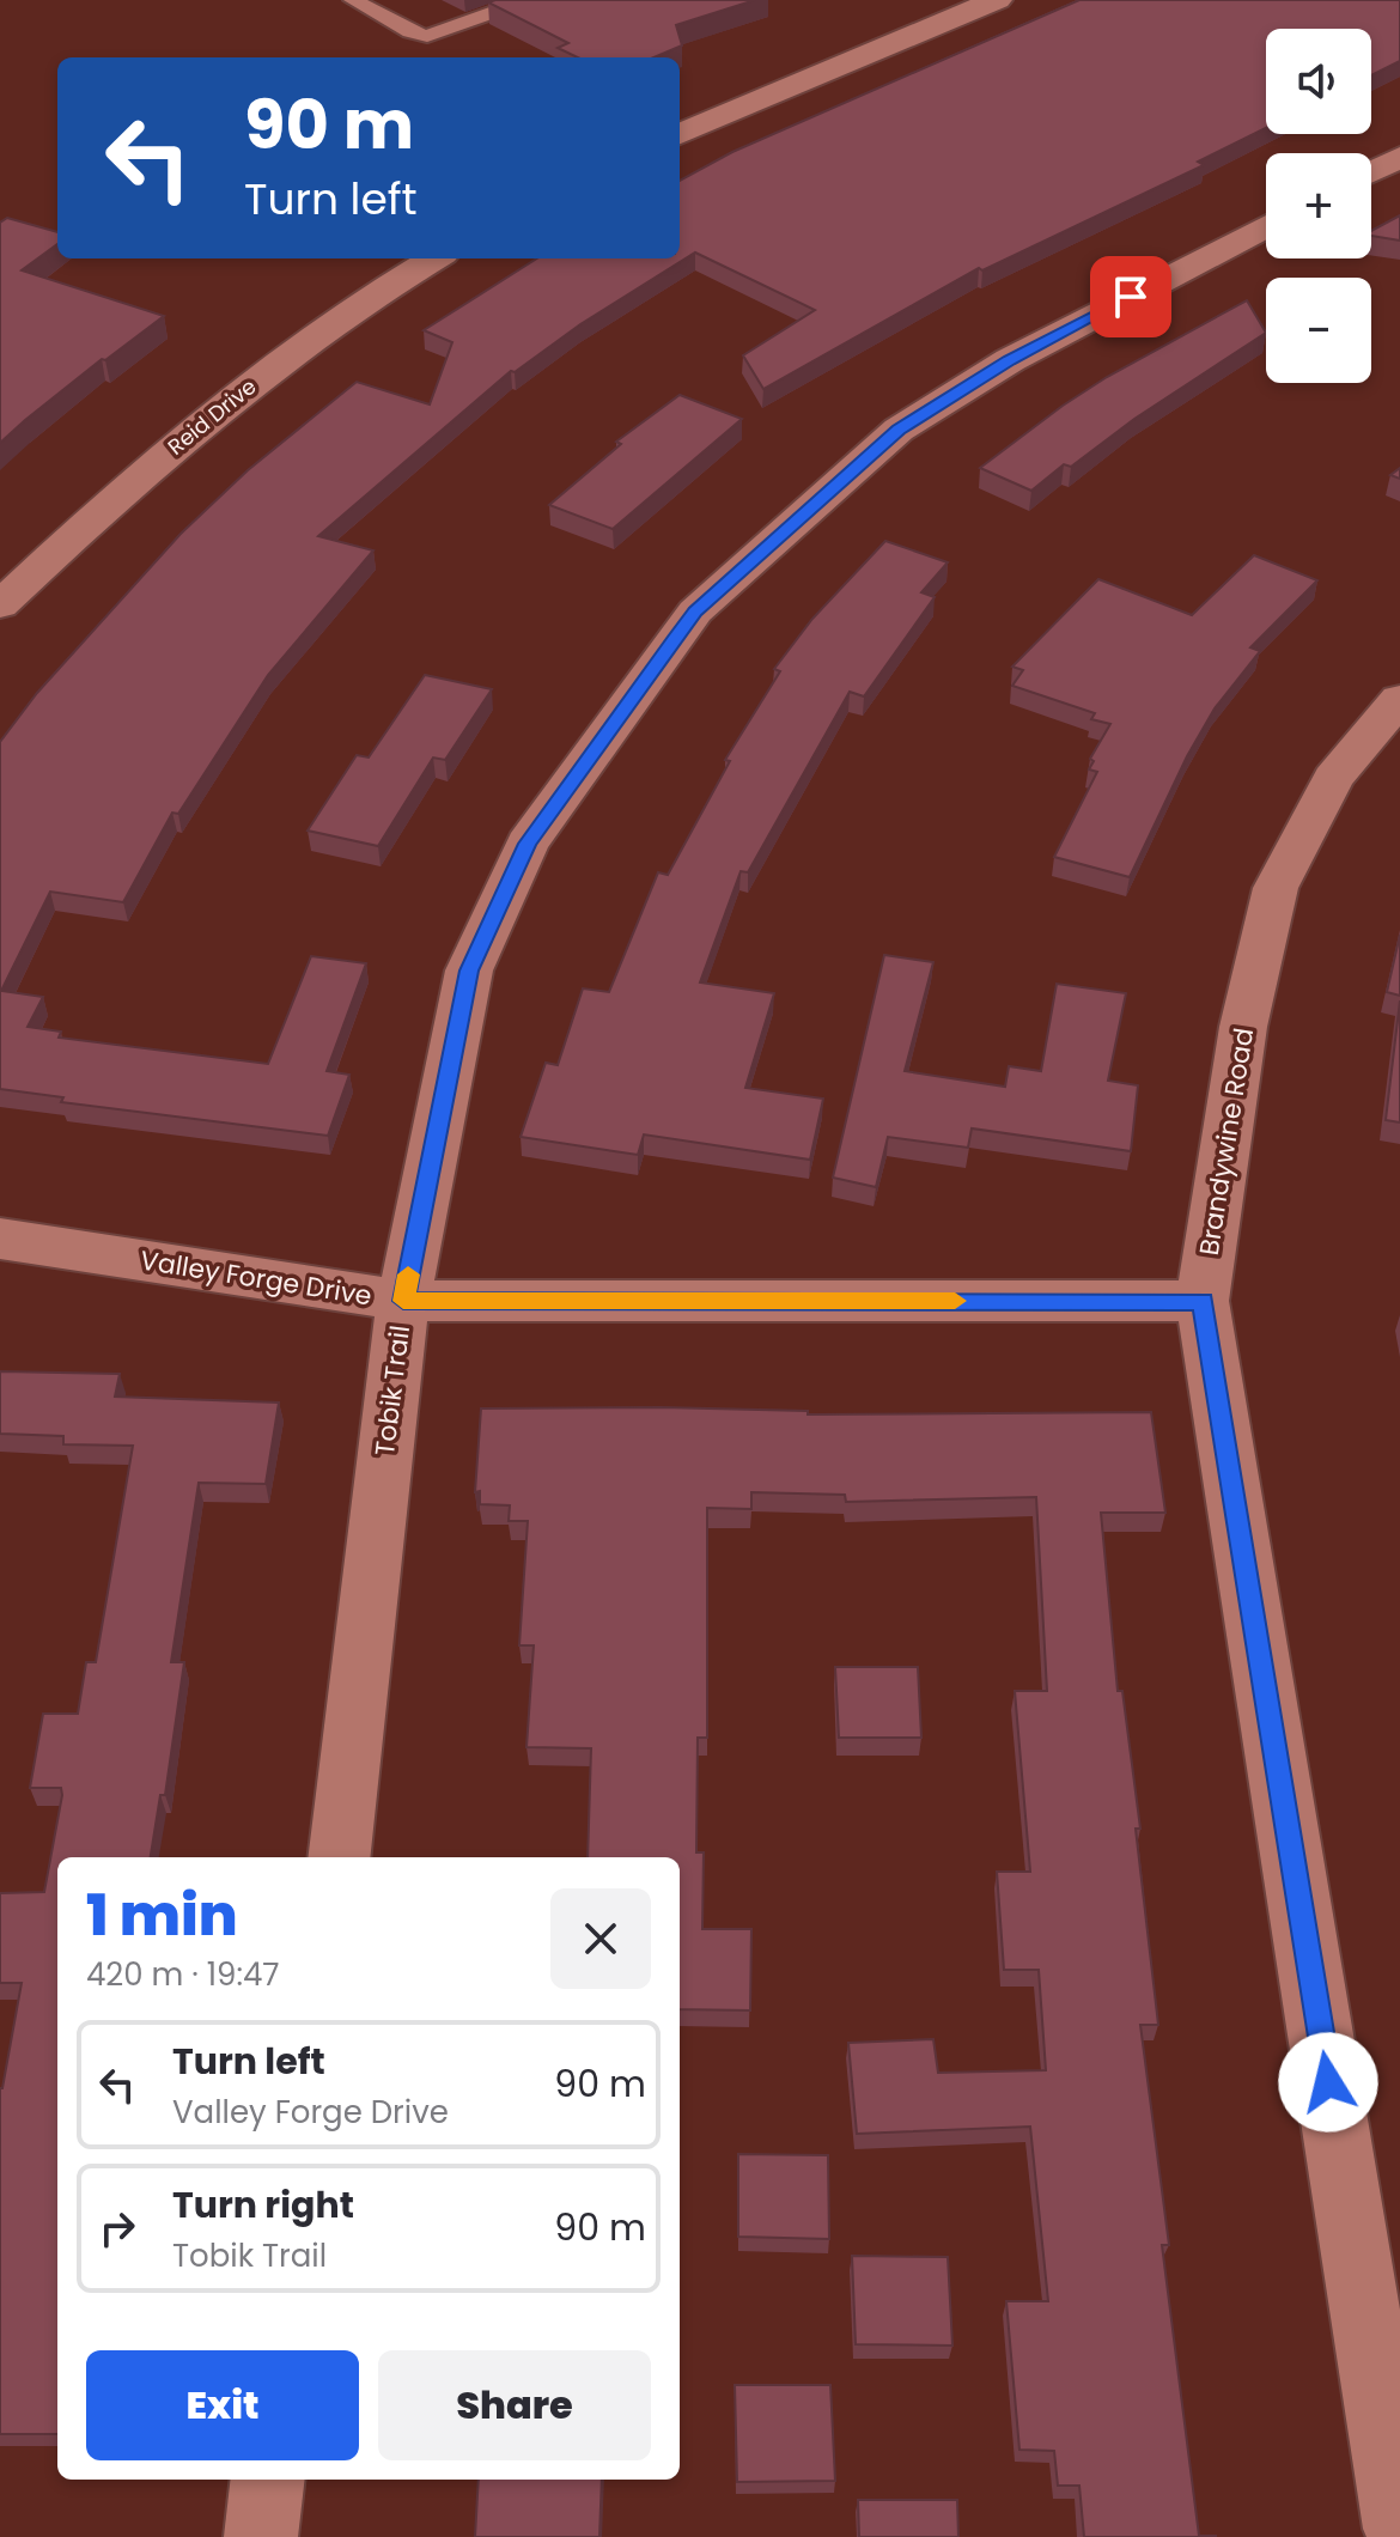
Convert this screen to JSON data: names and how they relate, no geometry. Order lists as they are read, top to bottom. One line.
{"streets":{"street":["Reid Drive","Brandywine Road","Valley Forge Drive","Tobik Trail"]},"crossings":[["Brandywine Road","Valley Forge Drive"],["Valley Forge Drive","Tobik Trail"]],"page":{"map_buttons":["+","−"],"turn":["90 m","Turn left"],"heading":["1 min","420 m · 19:47"],"list":[{"name":"Turn left","note":"Valley Forge Drive","value":"90 m"},{"name":"Turn right","note":"Tobik Trail","value":"90 m"}],"buttons":["Exit","Share"]}}
